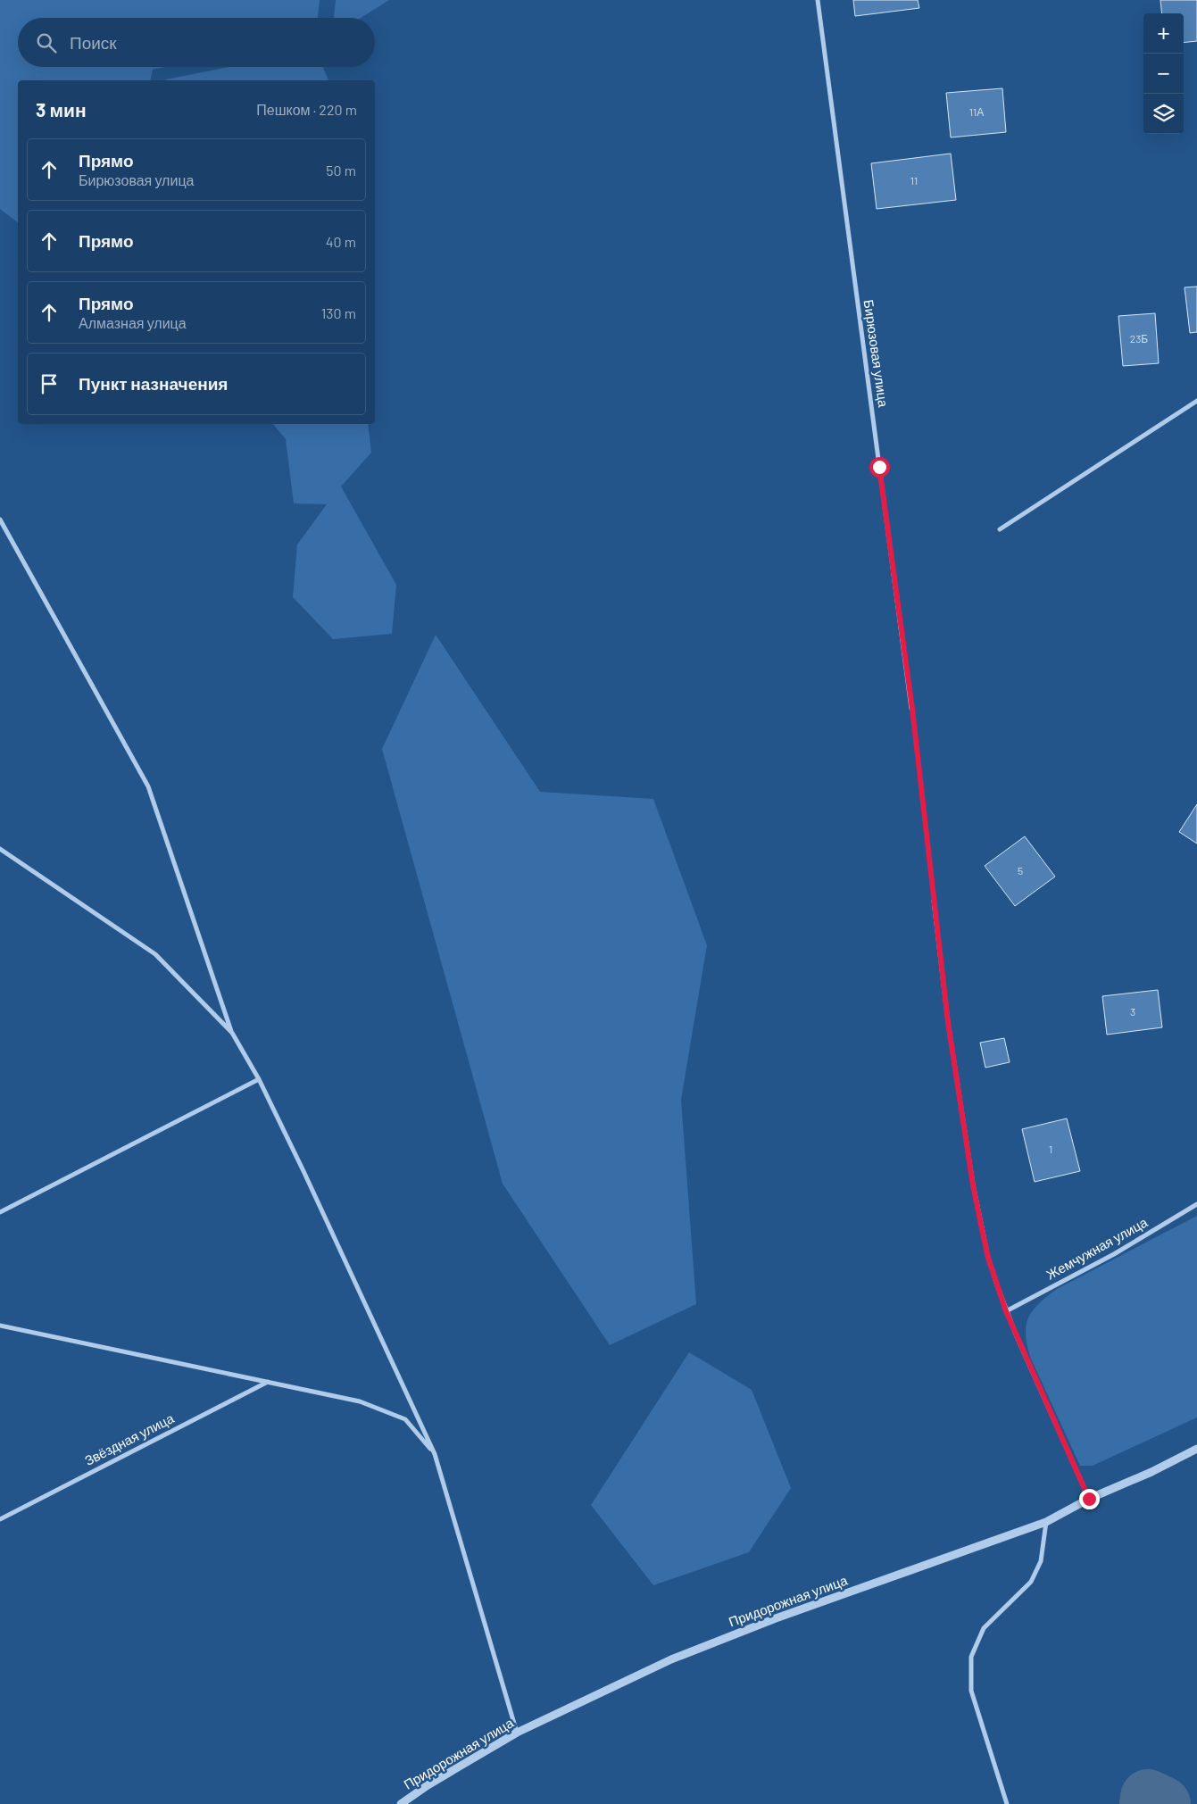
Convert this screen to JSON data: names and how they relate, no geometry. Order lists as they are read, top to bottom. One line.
{"streets":{"street":["Бирюзовая улица","Жемчужная улица","Звёздная улица","Придорожная улица"]},"house_numbers":["11А","11","23Б","5","3","1"],"page":{"map_buttons":["+","−"],"search":"Поиск","heading":["3 мин","Пешком · 220 m"],"list":[["Прямо","Бирюзовая улица","50 m"],["Прямо","40 m"],["Прямо","Алмазная улица","130 m"],"Пункт назначения"]}}
